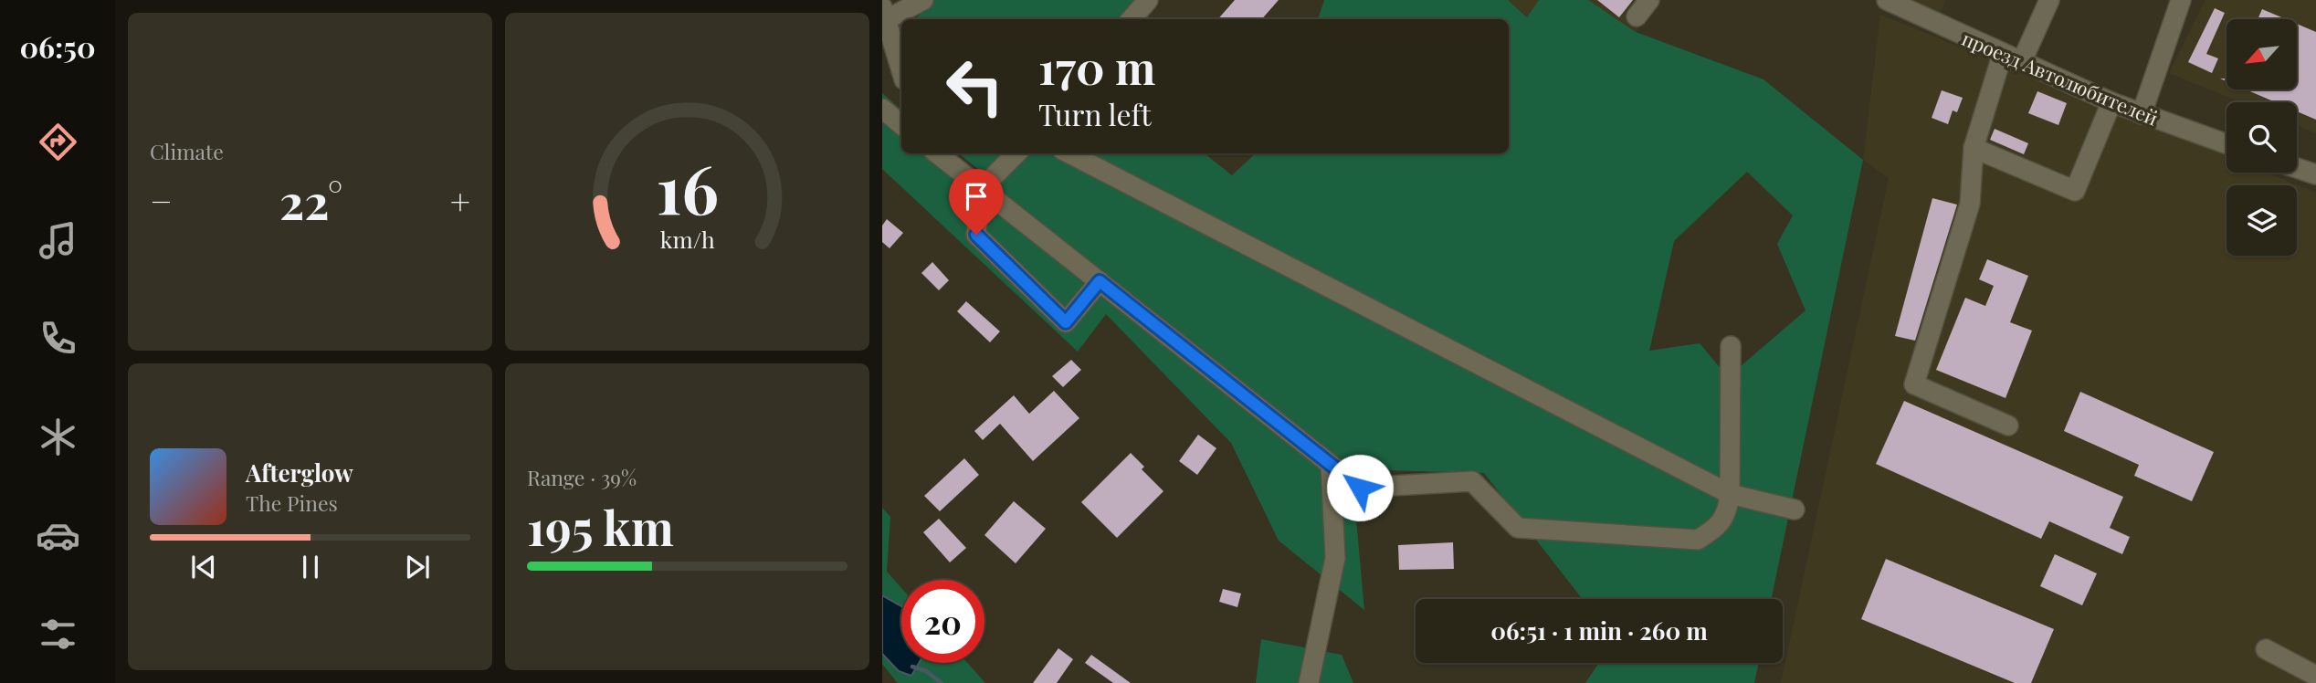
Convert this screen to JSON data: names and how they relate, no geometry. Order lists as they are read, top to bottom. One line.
{"streets":{"street":["проезд Автолюбителей"]},"north":"bottom left","page":{"tabs":"06:50","tile":["Climate",["Range · 39%","195 km"]],"turn":["170 m","Turn left"],"heat":["−","22°","+"],"song":["Afterglow","The Pines"],"limit":"20","trip":"06:51 · 1 min · 260 m","gauge":["16","km/h"]}}
